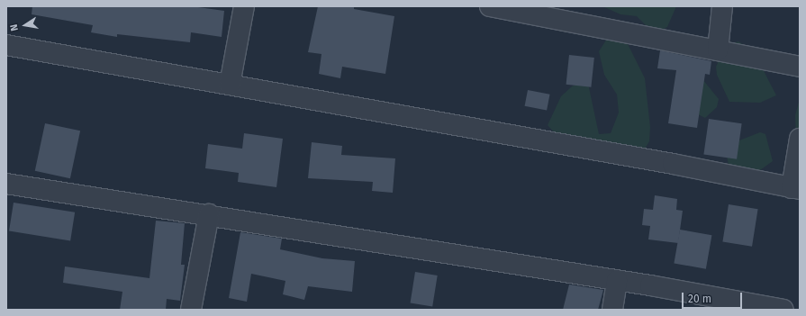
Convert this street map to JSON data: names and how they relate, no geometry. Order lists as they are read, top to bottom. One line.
{"scale_bar":"20 m","north":"left"}
